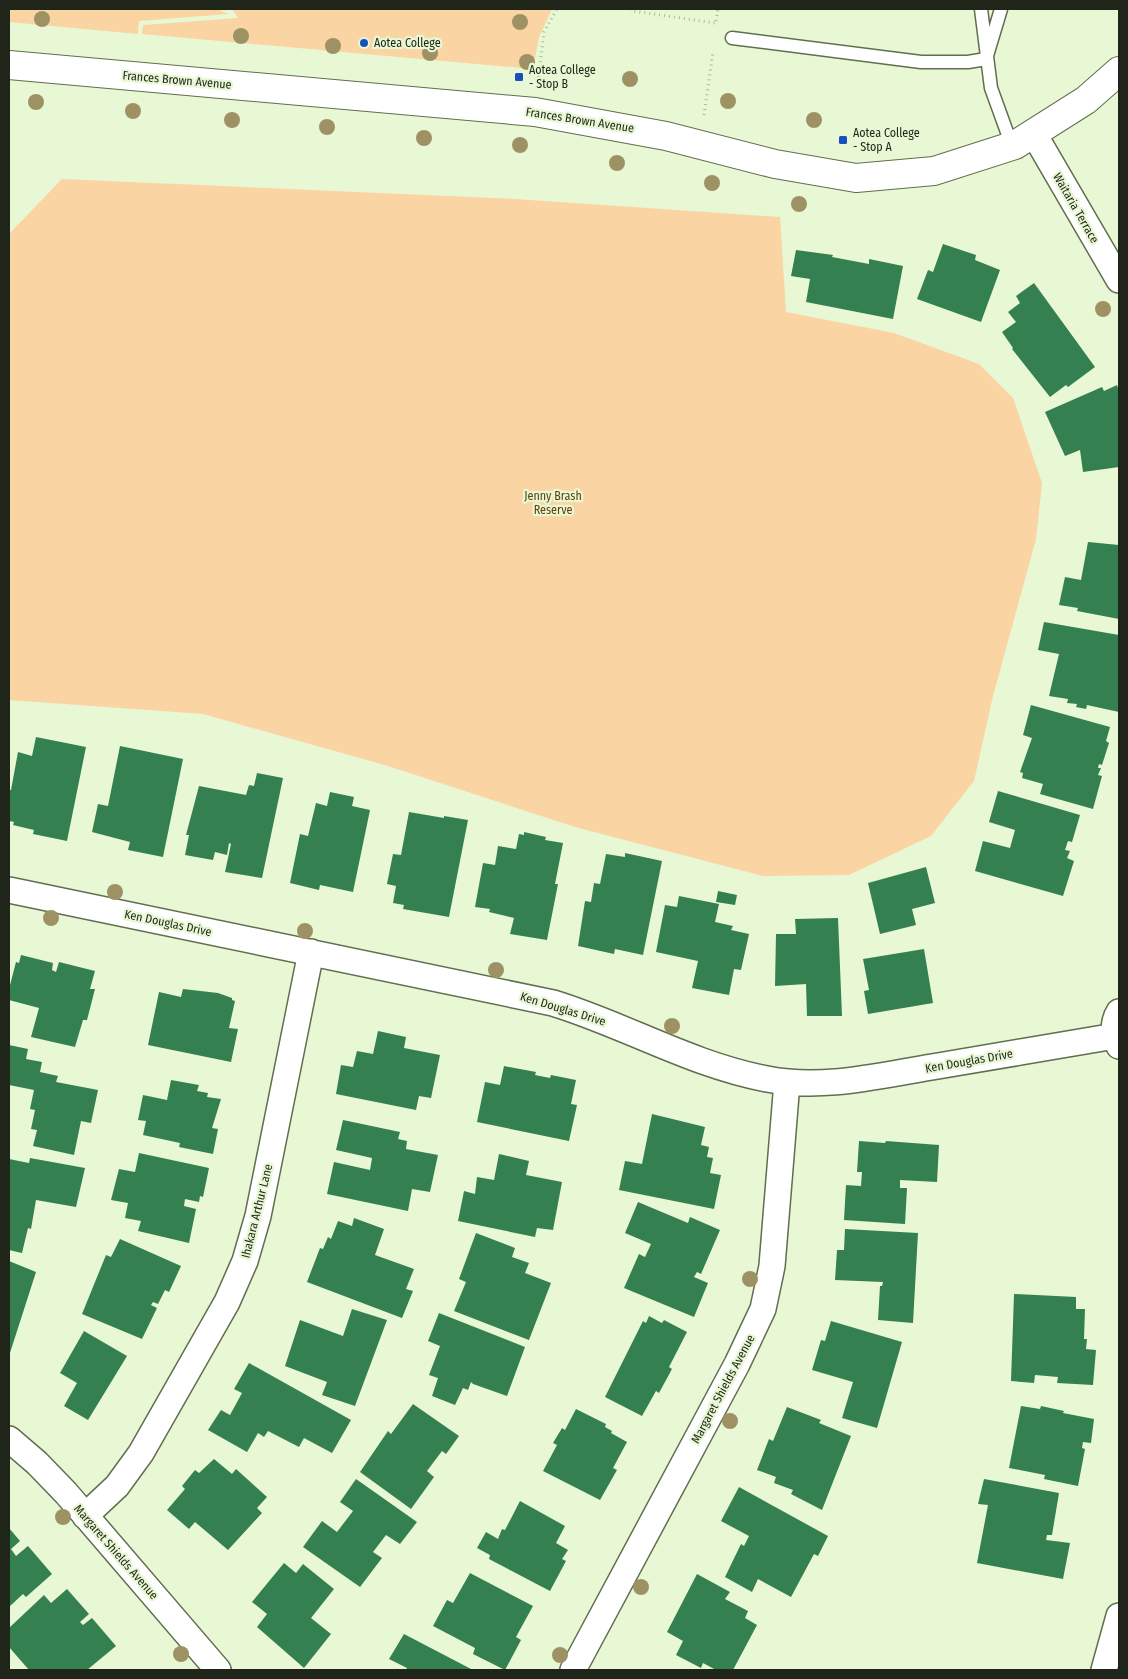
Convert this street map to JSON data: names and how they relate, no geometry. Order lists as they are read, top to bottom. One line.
{"streets":{"street":["Frances Brown Avenue","Waitaria Terrace","Ken Douglas Drive","Ihakara Arthur Lane","Margaret Shields Avenue"]},"crossings":[["Frances Brown Avenue","Waitaria Terrace"],["Ken Douglas Drive","Ihakara Arthur Lane"],["Ken Douglas Drive","Margaret Shields Avenue"],["Ihakara Arthur Lane","Margaret Shields Avenue"]],"parks":["Jenny Brash Reserve"],"places":{"other":["Aotea College"],"transit":["Aotea College - Stop B","Aotea College - Stop A"]}}
